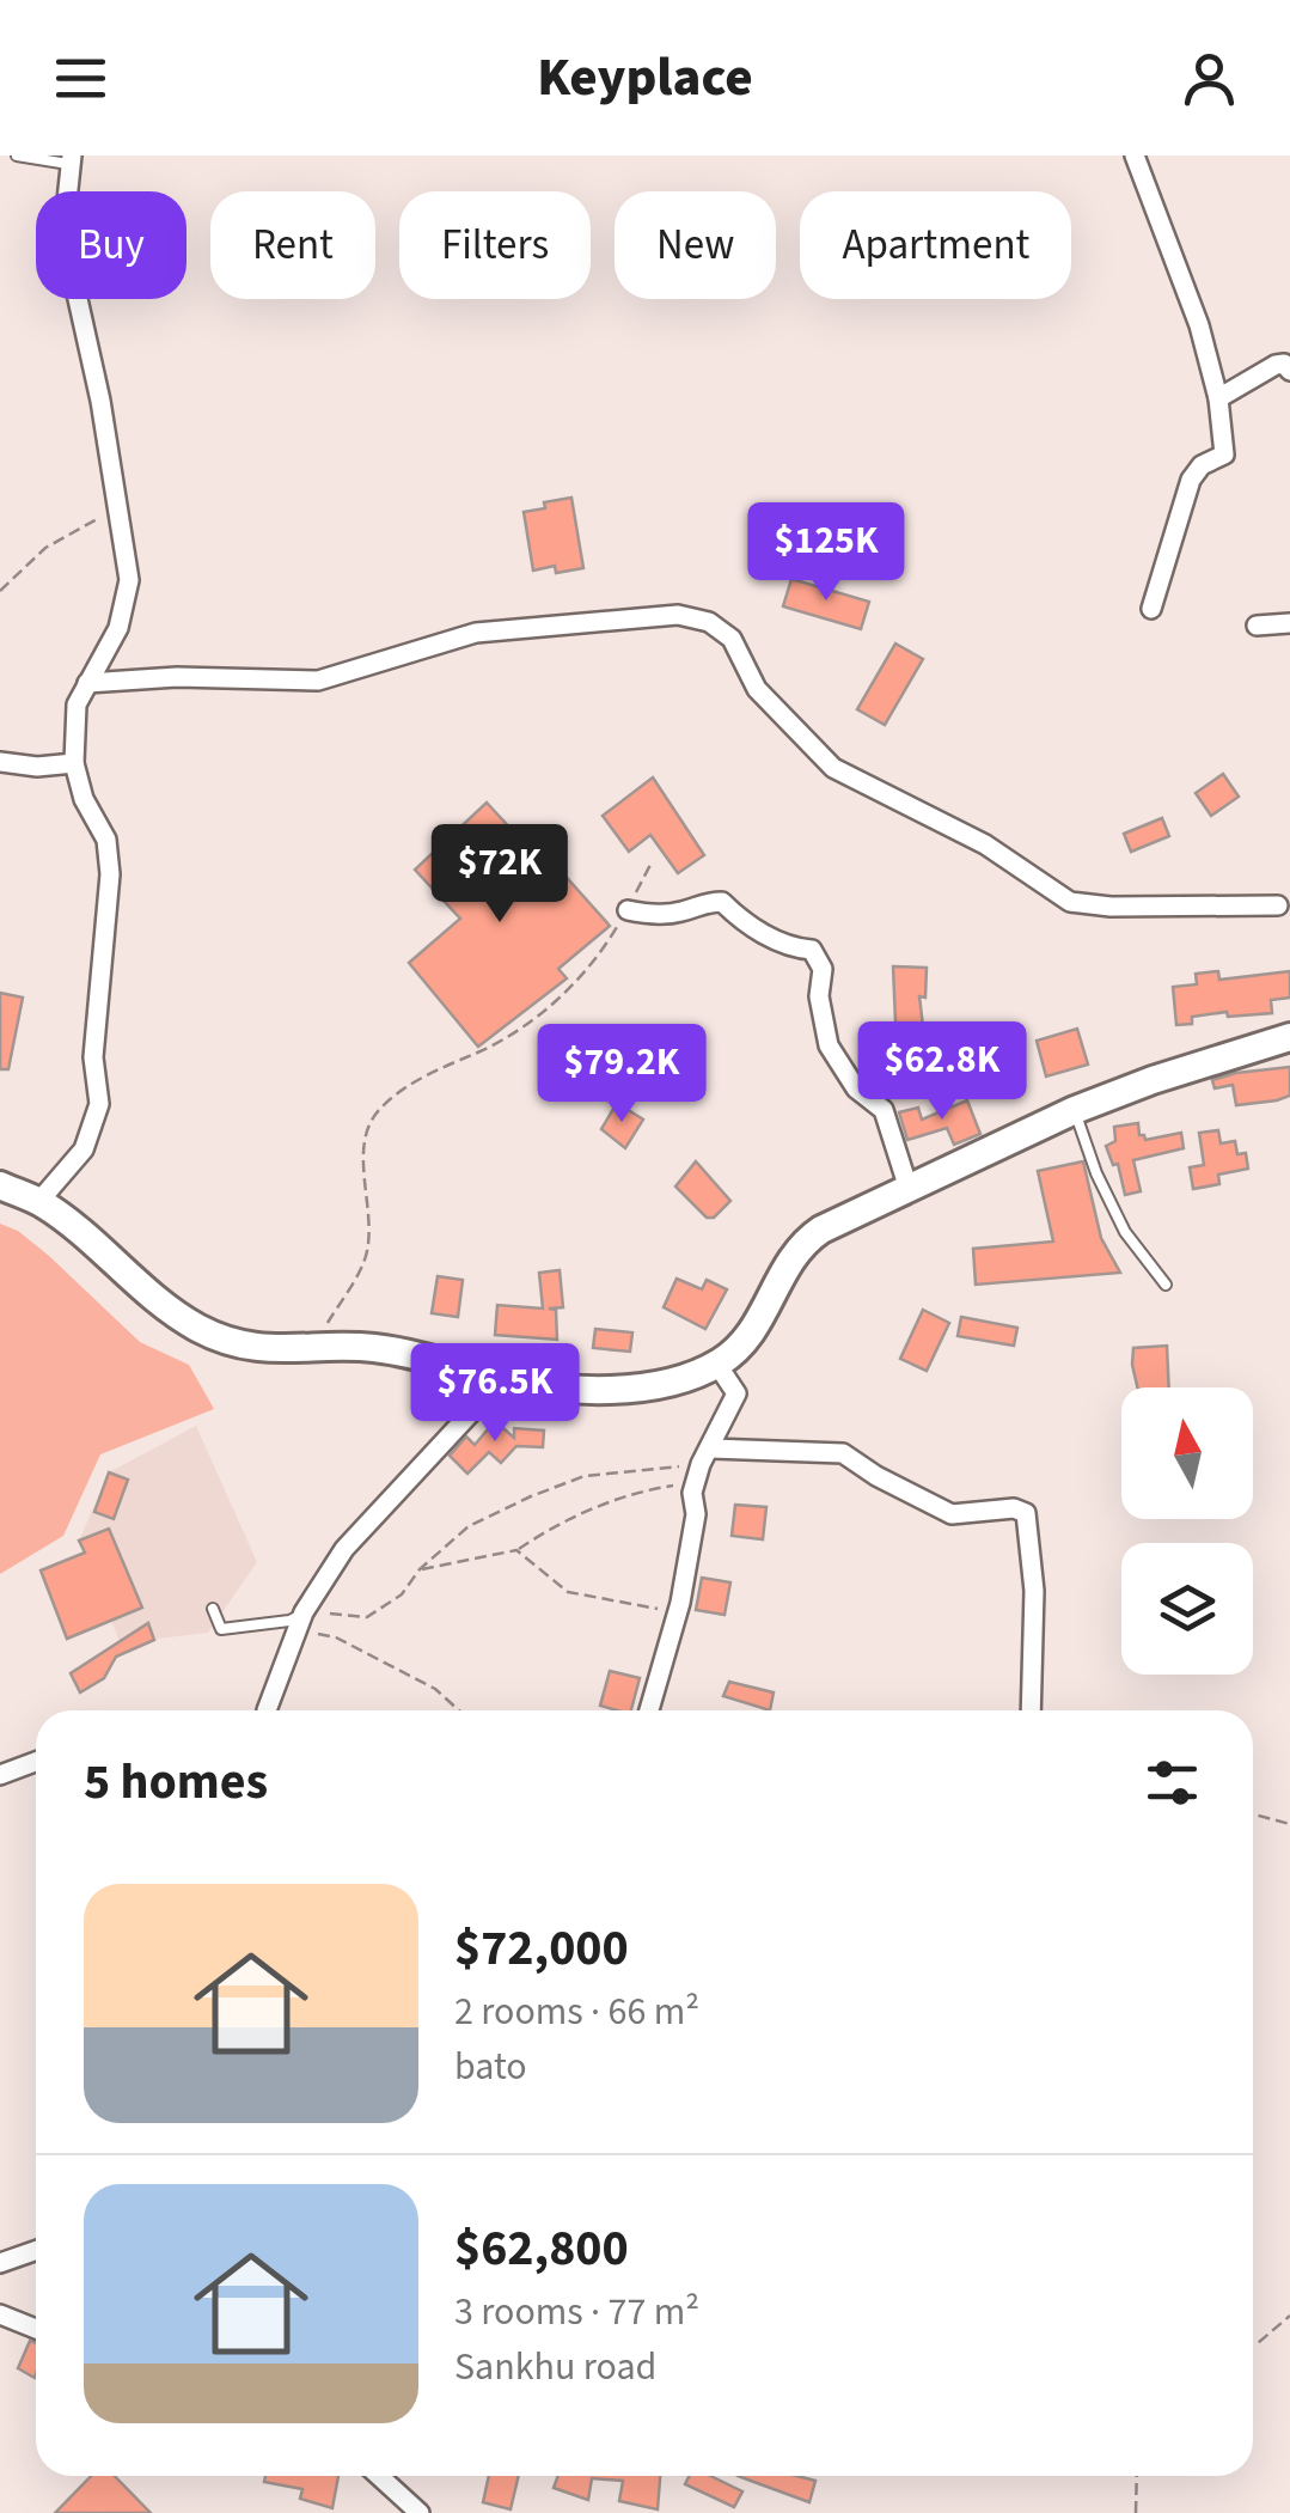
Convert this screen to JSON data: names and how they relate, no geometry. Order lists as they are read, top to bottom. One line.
{"north":"top","page":{"header":"Keyplace","chip":["Buy","Rent","Filters","New","Apartment"],"price":["$125K","$72K","$62.8K","$79.2K","$76.5K"],"heading":"5 homes","list":[{"name":"$72,000","note":"2 rooms · 66 m² · bato"},{"name":"$62,800","note":"3 rooms · 77 m² · Sankhu road"}]}}
